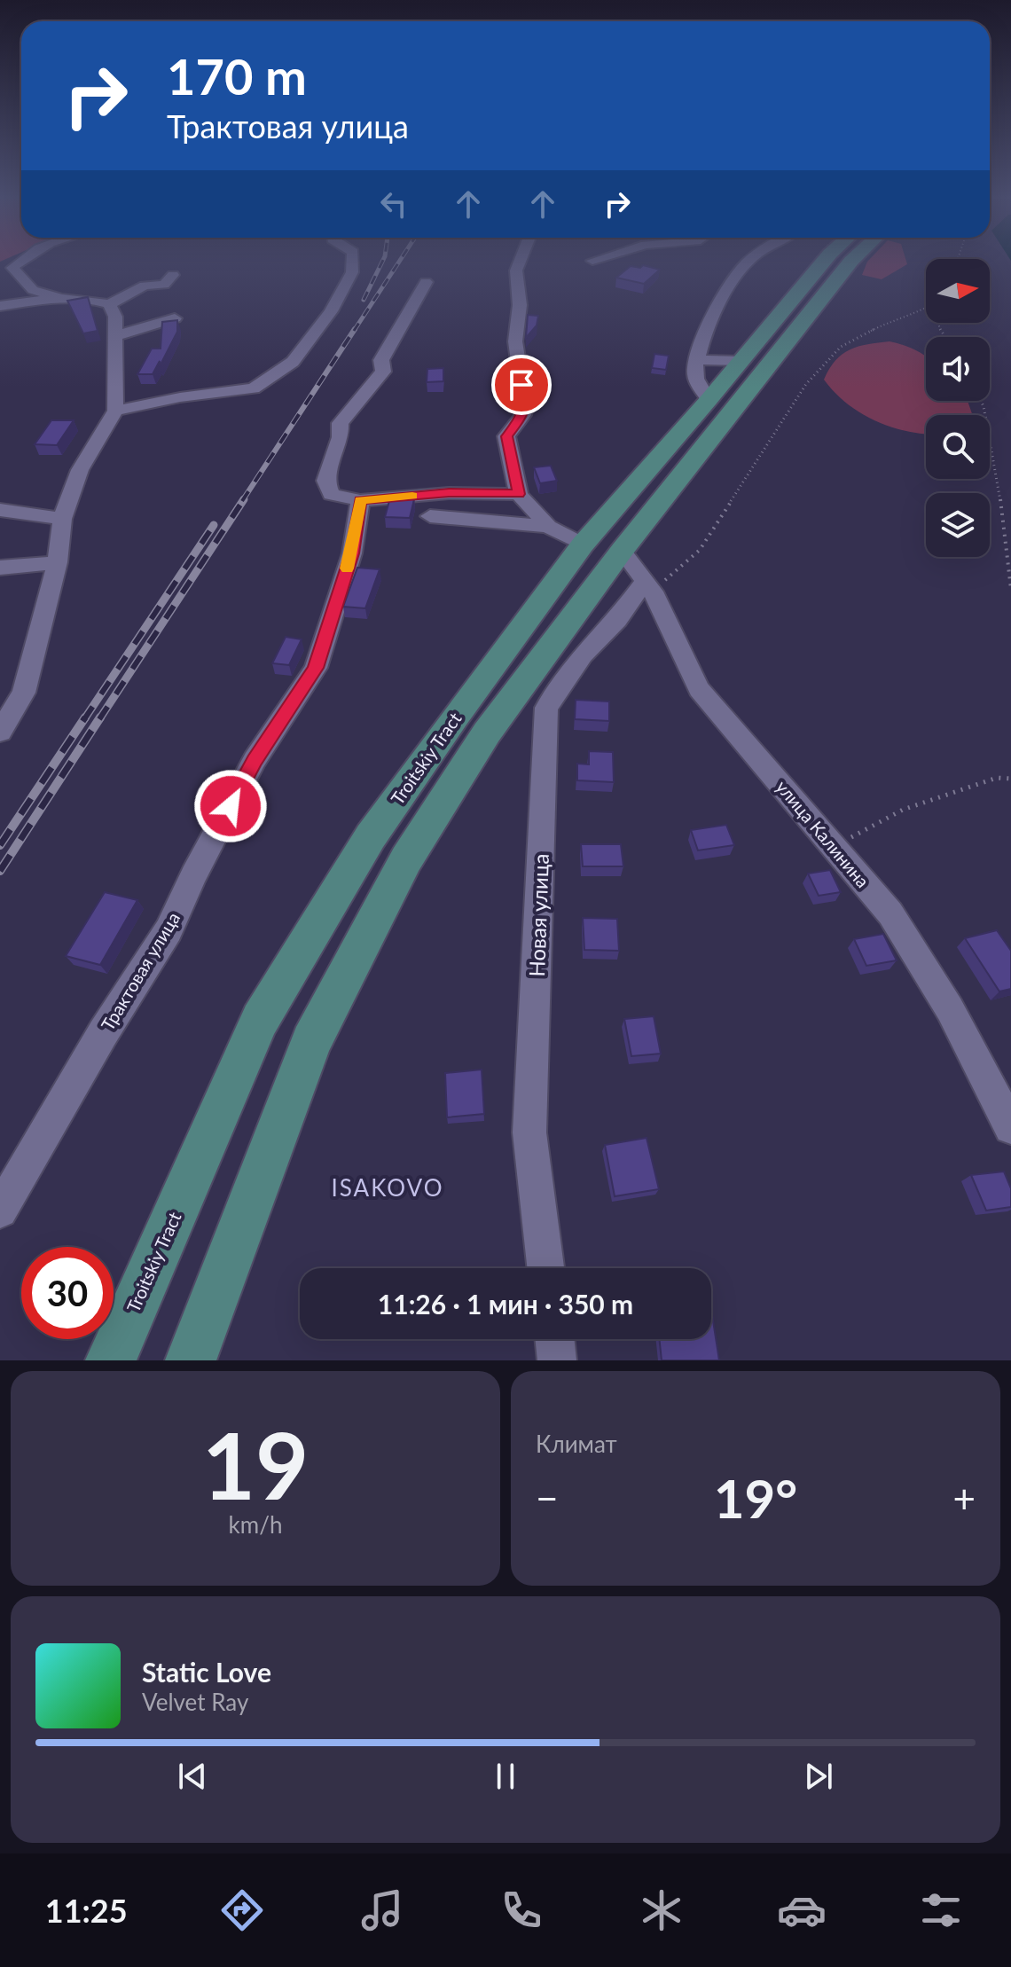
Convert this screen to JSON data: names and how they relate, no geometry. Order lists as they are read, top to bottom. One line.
{"streets":{"main road":["Troitskiy Tract"],"street":["улица Калинина","Новая улица","Трактовая улица"]},"crossings":[["Troitskiy Tract","улица Калинина"],["улица Калинина","Новая улица"]],"districts":["ISAKOVO"],"north":"right","page":{"turn":["170 m","Трактовая улица"],"limit":"30","trip":"11:26 · 1 мин · 350 m","tile":[["19","km/h"],"Климат"],"heat":["−","19°","+"],"song":["Static Love","Velvet Ray"],"tabs":"11:25"}}
